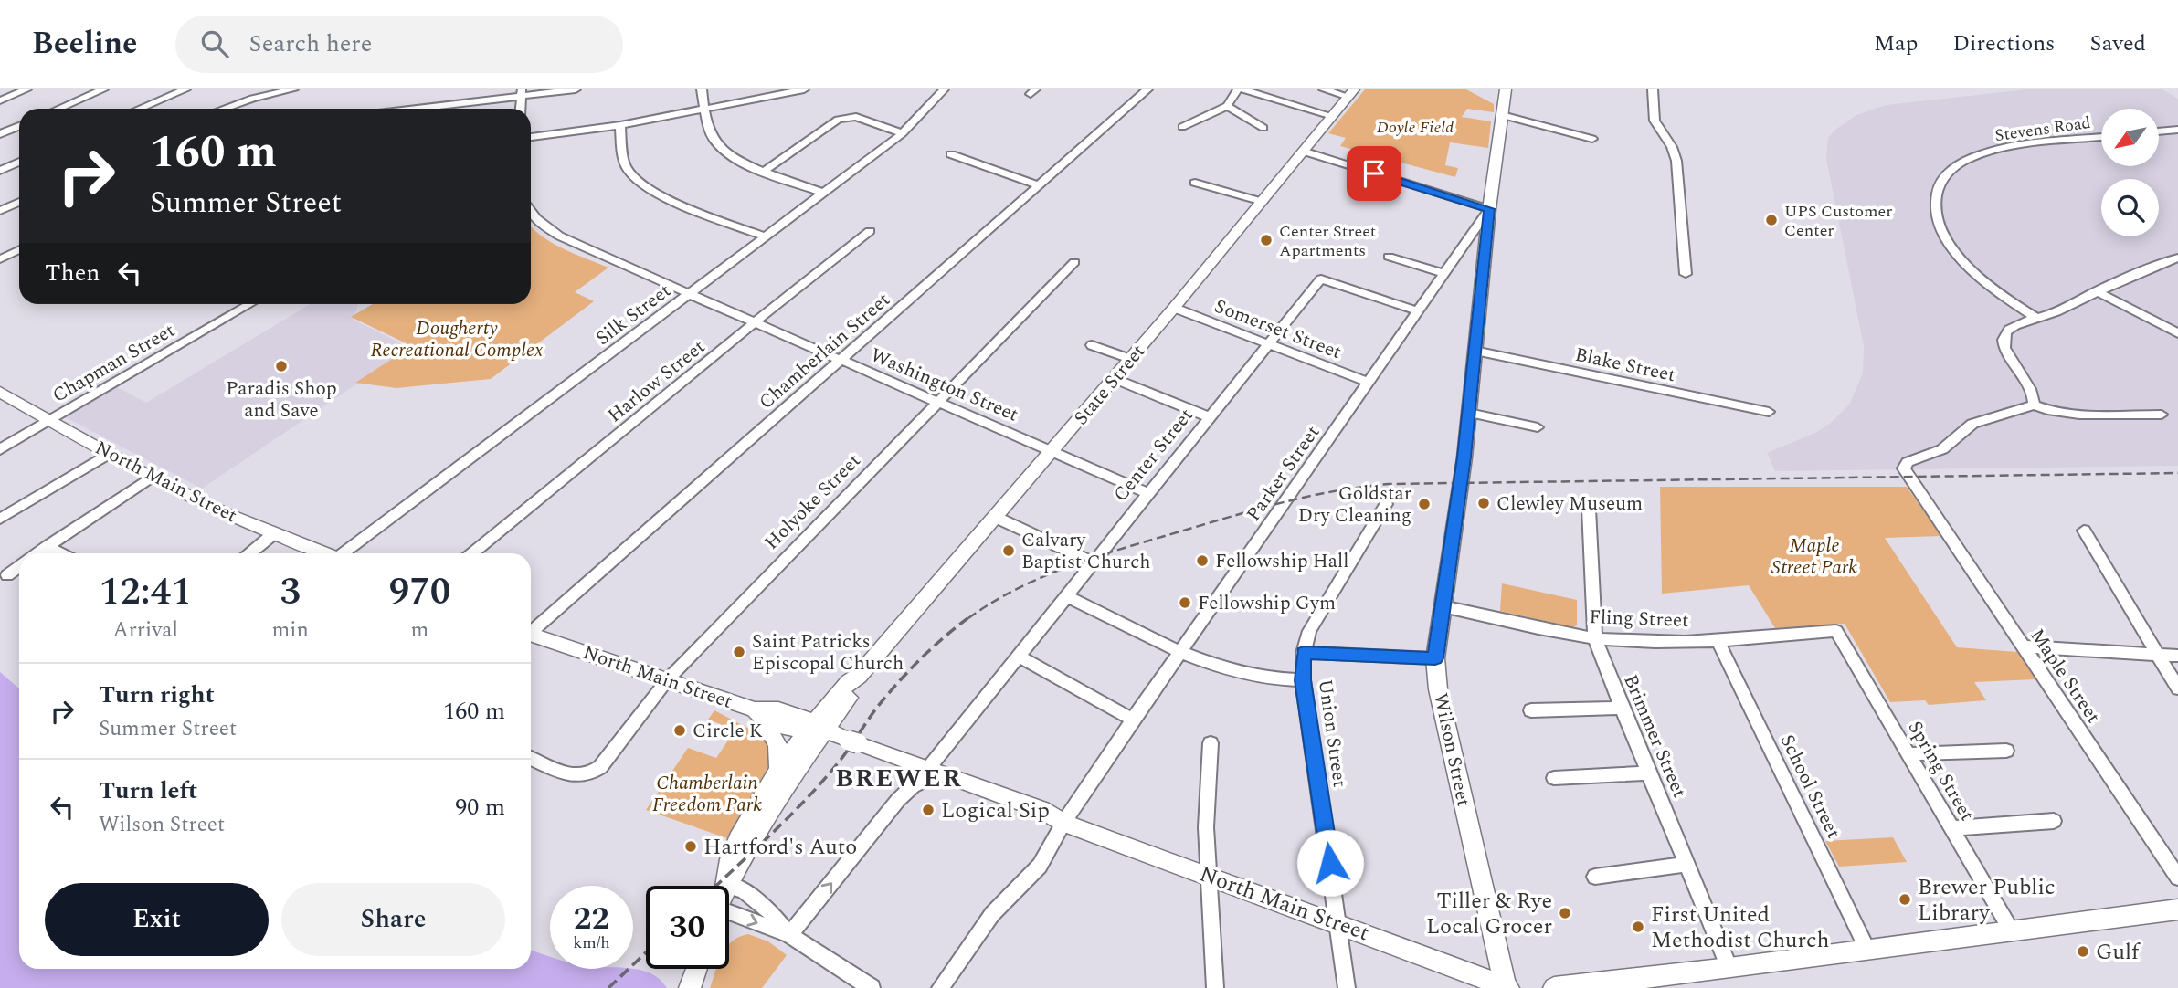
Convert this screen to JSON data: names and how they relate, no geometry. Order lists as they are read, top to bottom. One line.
{"streets":{"main road":["State Street","North Main Street","Wilson Street"],"street":["Stevens Road","Silk Street","Somerset Street","Chamberlain Street","Chapman Street","Blake Street","Harlow Street","Washington Street","Center Street","Parker Street","Holyoke Street","Fling Street","Maple Street","Union Street","Brimmer Street","Spring Street","School Street"]},"crossings":[["Silk Street","Washington Street"],["Somerset Street","State Street"],["Somerset Street","Center Street"],["Somerset Street","Parker Street"],["Chamberlain Street","Washington Street"],["Chapman Street","North Main Street"],["Blake Street","Wilson Street"],["Harlow Street","Washington Street"],["Washington Street","State Street"],["Washington Street","Center Street"],["Washington Street","Holyoke Street"],["State Street","North Main Street"],["Center Street","Parker Street"],["Center Street","North Main Street"],["Parker Street","North Main Street"],["Parker Street","Wilson Street"],["North Main Street","Holyoke Street"],["North Main Street","Union Street"],["North Main Street","Wilson Street"],["Fling Street","Brimmer Street"],["Fling Street","Wilson Street"],["Fling Street","Spring Street"],["Fling Street","School Street"]],"districts":["BREWER"],"parks":["Doyle Field","Dougherty Recreational Complex","Maple Street Park","Chamberlain Freedom Park"],"places":["UPS Customer Center","Center Street Apartments","Paradis Shop and Save","Clewley Museum","Goldstar Dry Cleaning","Calvary Baptist Church","Fellowship Hall","Fellowship Gym","Saint Patricks Episcopal Church","Circle K","Logical Sip","Hartford's Auto","Brewer Public Library","Tiller & Rye Local Grocer","First United Methodist Church","Gulf"],"north":"bottom left","page":{"header":"Beeline","search":"Search here","nav":["Map","Directions","Saved"],"turn":["160 m","Summer Street"],"then":"Then","eta":["12:41","Arrival","3","min","970","m"],"list":[{"name":"Turn right","note":"Summer Street","value":"160 m"},{"name":"Turn left","note":"Wilson Street","value":"90 m"}],"buttons":["Exit","Share"],"speed":"22 km/h","limit":"30"}}
